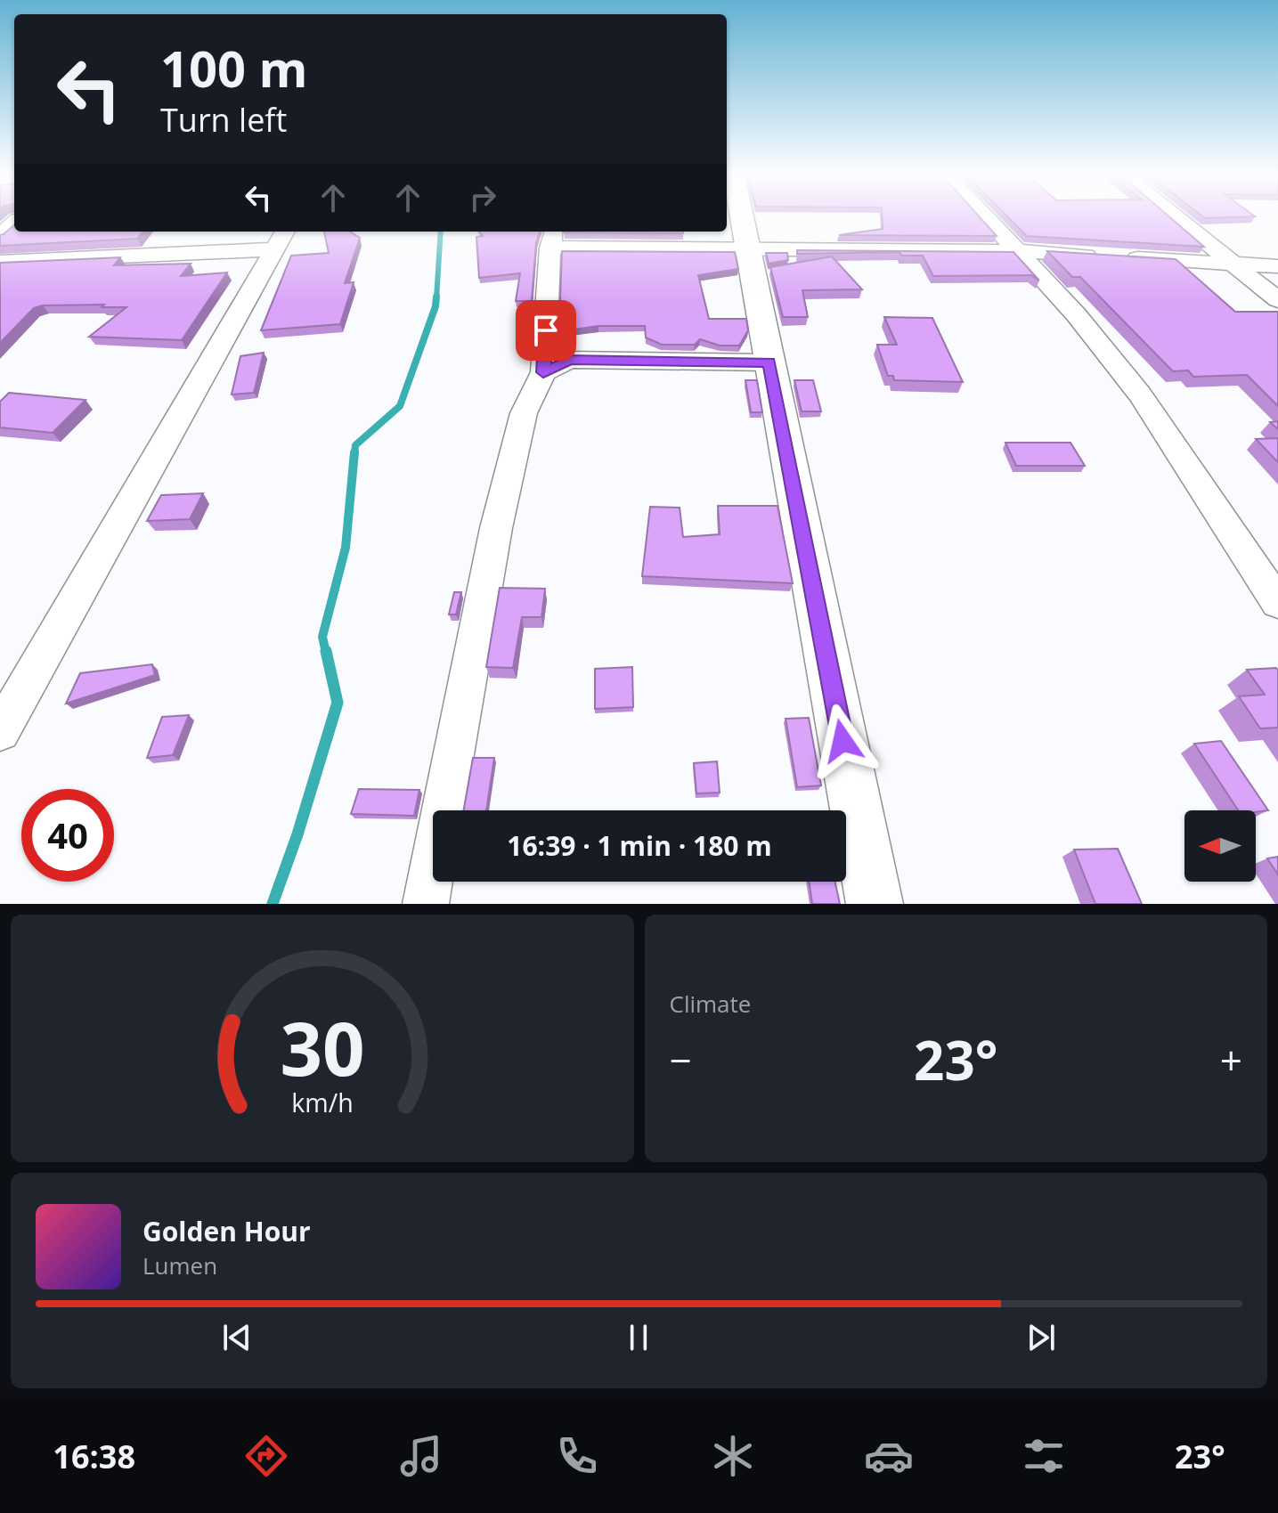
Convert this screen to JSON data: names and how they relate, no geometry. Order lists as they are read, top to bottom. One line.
{"north":"left","page":{"turn":["100 m","Turn left"],"limit":"40","trip":"16:39 · 1 min · 180 m","tile":"Climate","heat":["−","23°","+"],"song":["Golden Hour","Lumen"],"tabs":["16:38","23°"],"gauge":["30","km/h"]}}
